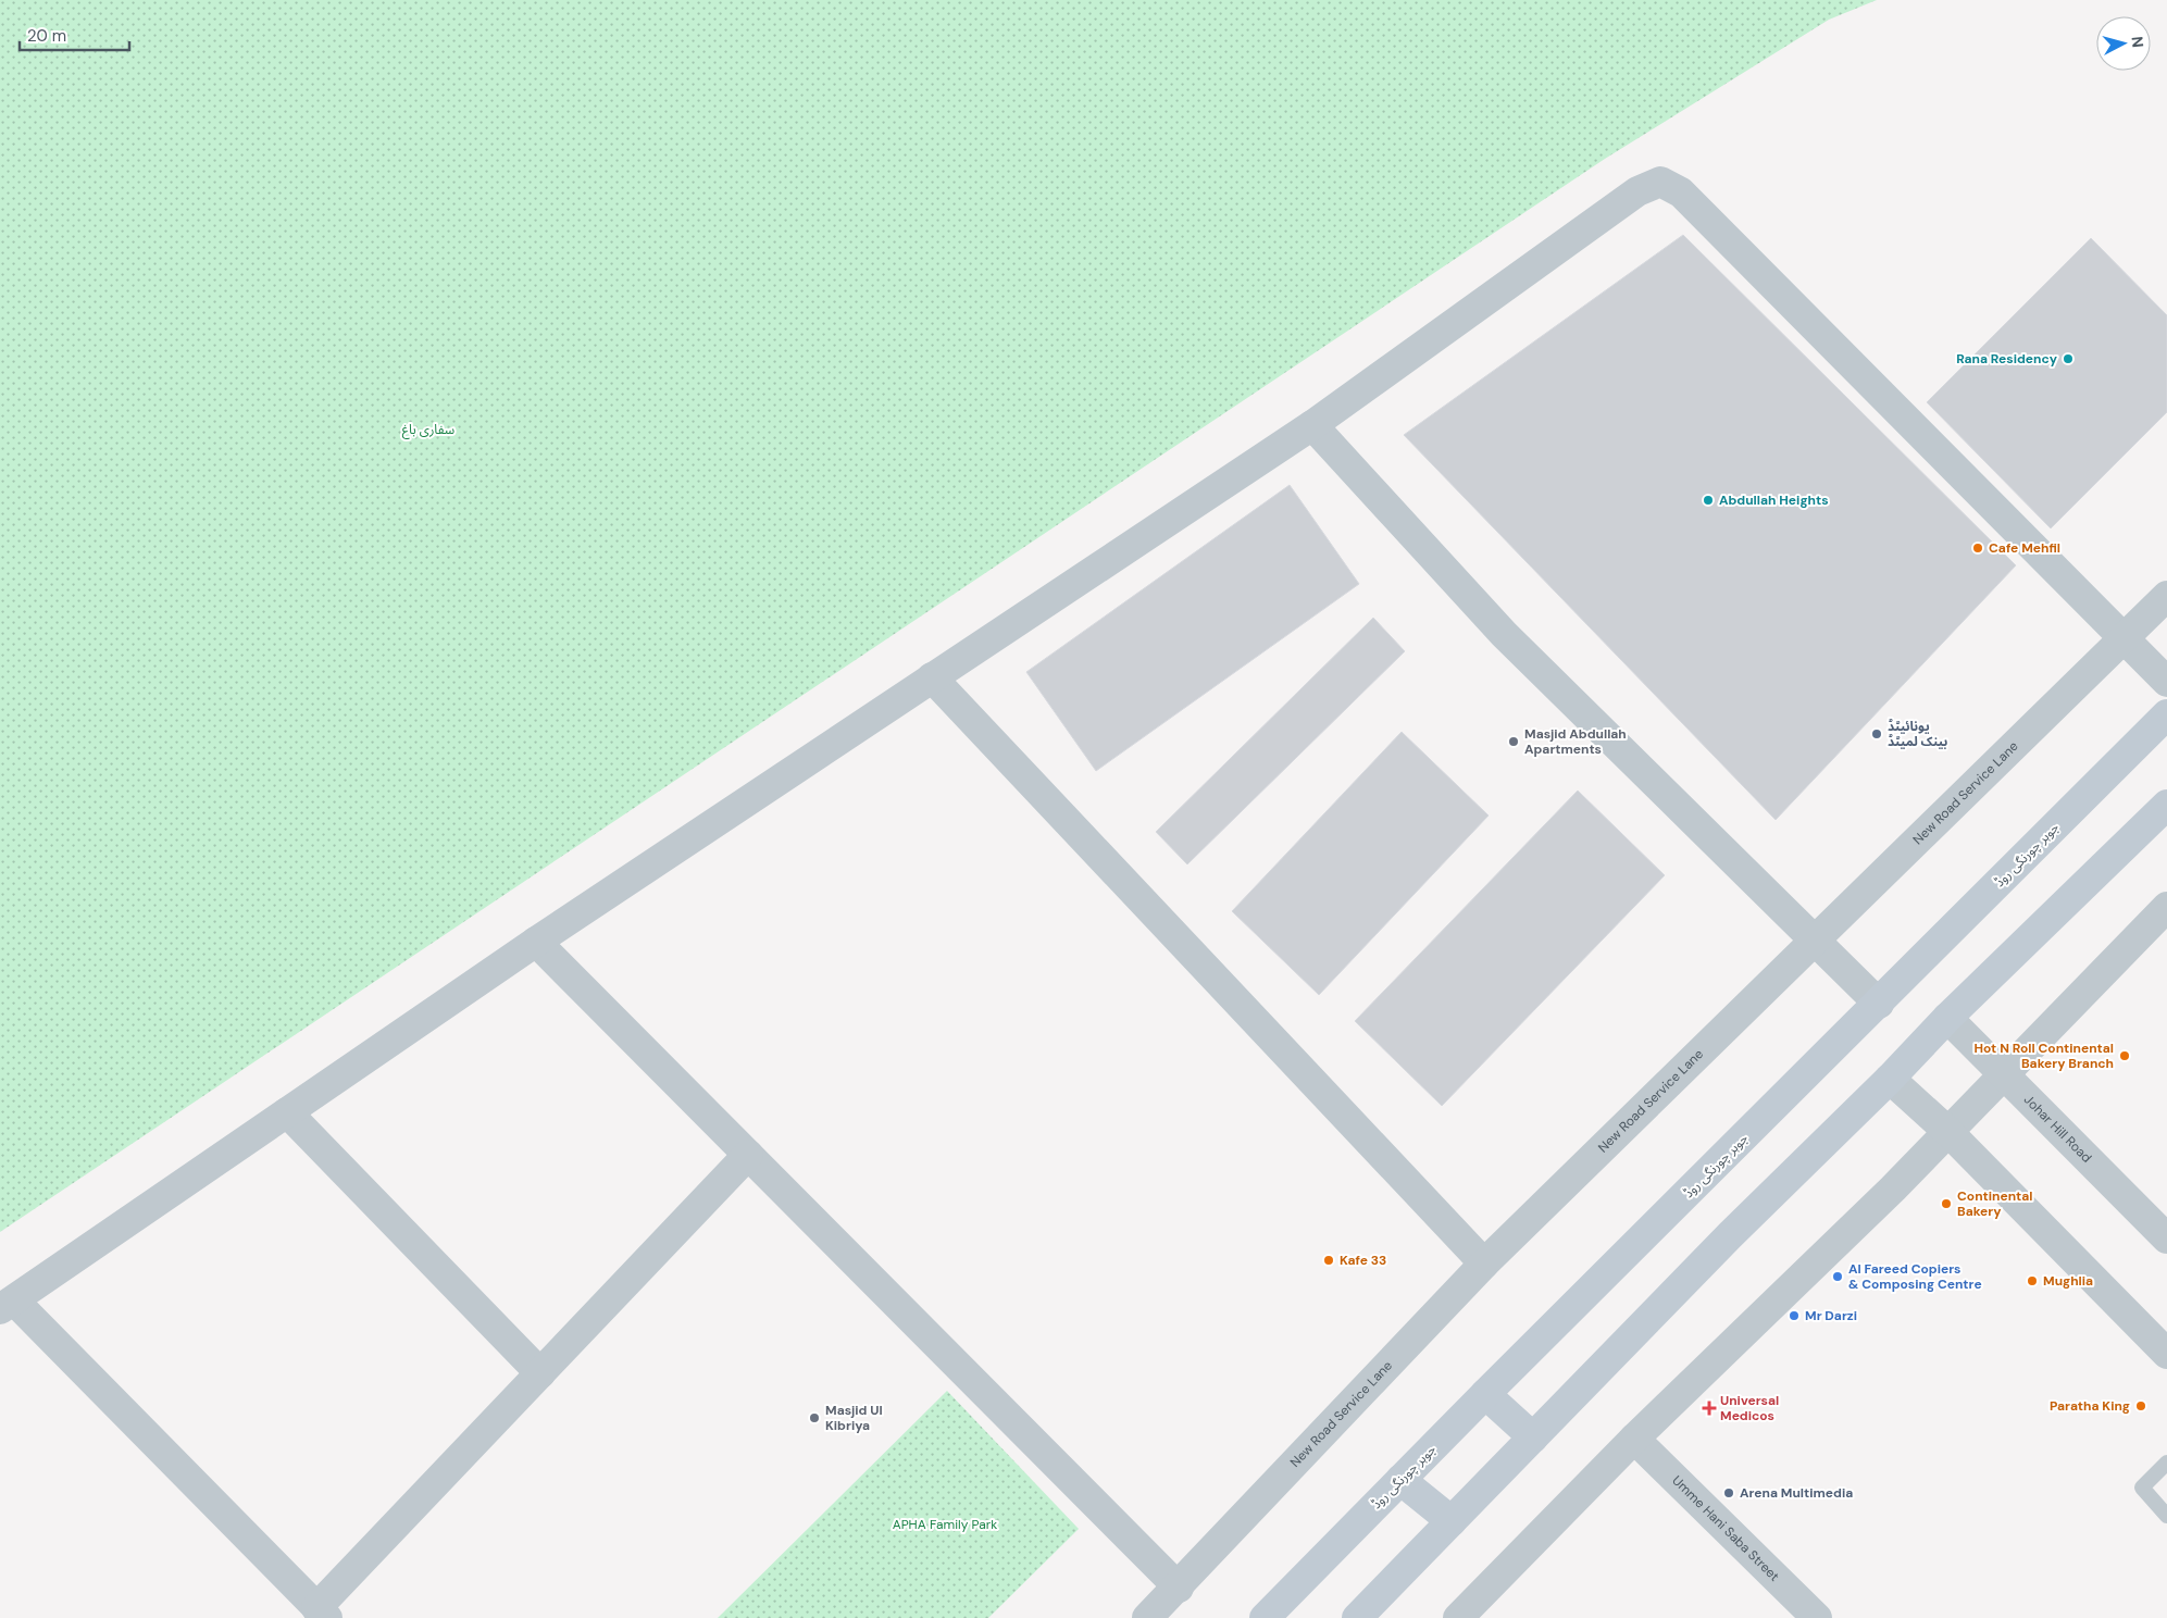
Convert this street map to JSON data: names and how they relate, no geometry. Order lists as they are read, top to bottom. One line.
{"streets":{"main road":["جوہر چورنگی روڈ"],"street":["New Road Service Lane","Johar Hill Road","Umme Hani Saba Street"]},"parks":["سفاری باغ","APHA Family Park"],"places":{"other":["Rana Residency","Abdullah Heights","Cafe Mehfil","یونائیٹڈ بینک لمیٹڈ","Masjid Abdullah Apartments","Hot N Roll Continental Bakery Branch","Continental Bakery","Kafe 33","Al Fareed Copiers & Composing Centre","Mughlia","Mr Darzi","Paratha King","Masjid Ul Kibriya","Arena Multimedia"],"health":["Universal Medicos"]},"scale_bar":"20 m","north":"right"}
